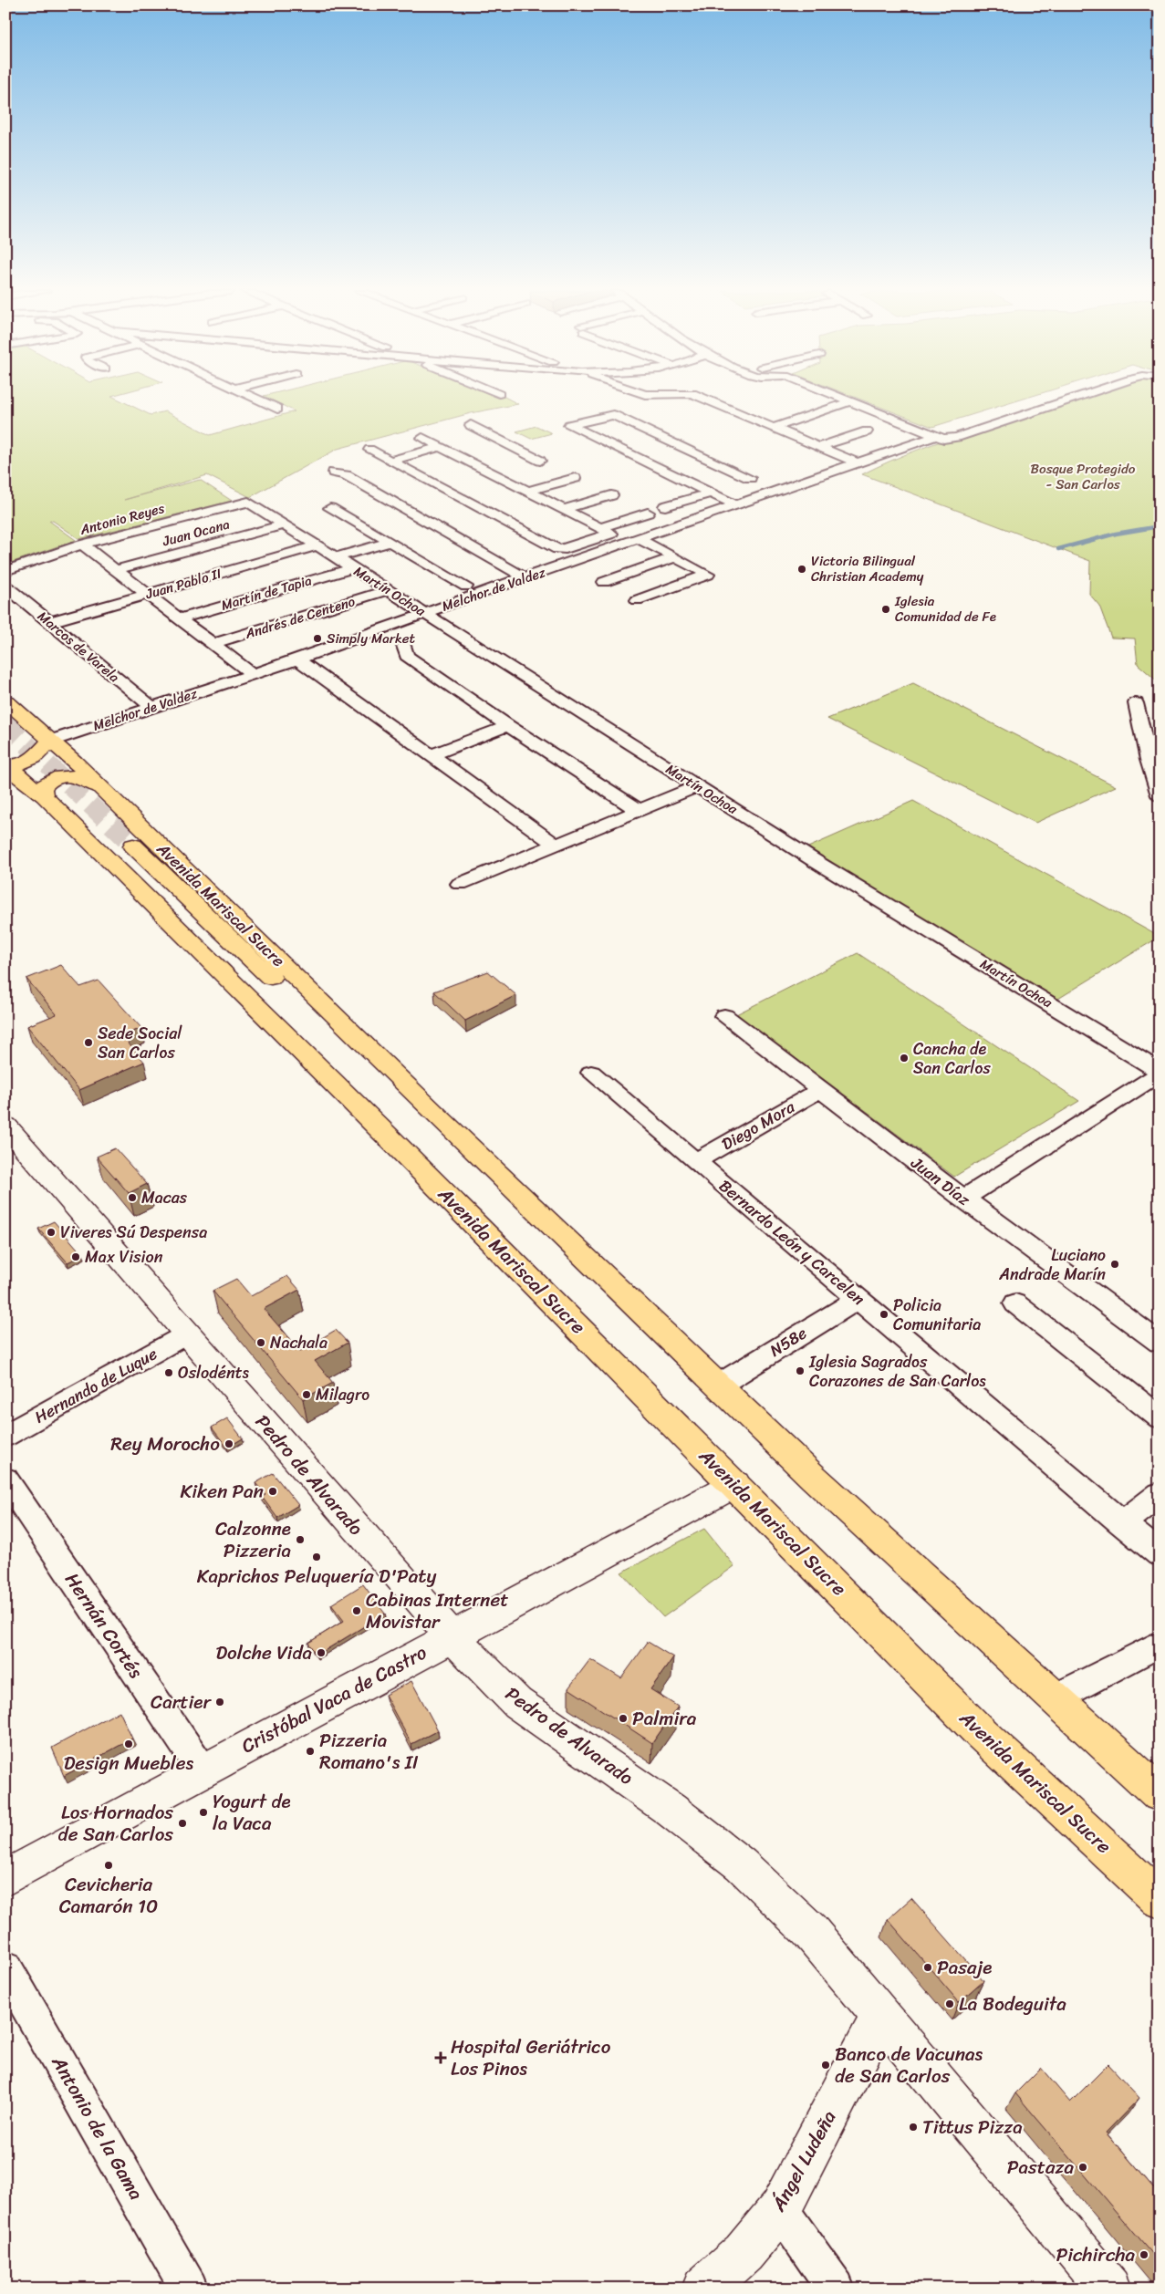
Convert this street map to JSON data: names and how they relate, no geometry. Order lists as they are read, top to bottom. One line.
{"streets":{"main road":["Avenida Mariscal Sucre","Pedro de Alvarado","Cristóbal Vaca de Castro","Ángel Ludeña"],"street":["Antonio Reyes","Juan Ocana","Juan Pablo II","Melchor de Valdez","Martín Ochoa","Martín de Tapia","Andrés de Centeno","Marcos de Varela","Diego Mora","Juan Díaz","Bernardo León y Carcelen","N58e","Hernando de Luque","Hernán Cortés","Antonio de la Gama"]},"crossings":[["Antonio Reyes","Martín Ochoa"],["Juan Ocana","Martín Ochoa"],["Juan Pablo II","Martín Ochoa"],["Juan Pablo II","Marcos de Varela"],["Melchor de Valdez","Martín Ochoa"],["Melchor de Valdez","Marcos de Varela"],["Melchor de Valdez","Avenida Mariscal Sucre"],["Martín Ochoa","Martín de Tapia"],["Martín Ochoa","Andrés de Centeno"],["Martín Ochoa","Juan Díaz"],["Avenida Mariscal Sucre","N58e"],["Avenida Mariscal Sucre","Cristóbal Vaca de Castro"],["Diego Mora","Juan Díaz"],["Diego Mora","Bernardo León y Carcelen"],["Bernardo León y Carcelen","N58e"],["Hernando de Luque","Pedro de Alvarado"],["Pedro de Alvarado","Cristóbal Vaca de Castro"],["Pedro de Alvarado","Ángel Ludeña"],["Hernán Cortés","Cristóbal Vaca de Castro"]],"parks":["Bosque Protegido - San Carlos"],"places":{"other":["Victoria Bilingual Christian Academy","Iglesia Comunidad de Fe","Simply Market","Sede Social San Carlos","Cancha de San Carlos","Macas","Viveres Sú Despensa","Max Vision","Luciano Andrade Marín","Policia Comunitaria","Nachala","Iglesia Sagrados Corazones de San Carlos","Oslodénts","Milagro","Rey Morocho","Kiken Pan","Calzonne Pizzeria","Kaprichos Peluquería D'Paty","Cabinas Internet Movistar","Dolche Vida","Cartier","Palmira","Design Muebles","Pizzeria Romano's II","Yogurt de la Vaca","Los Hornados de San Carlos","Cevicheria Camarón 10","Pasaje","La Bodeguita","Banco de Vacunas de San Carlos","Tittus Pizza","Pastaza","Pichircha"],"health":["Hospital Geriátrico Los Pinos"]}}
